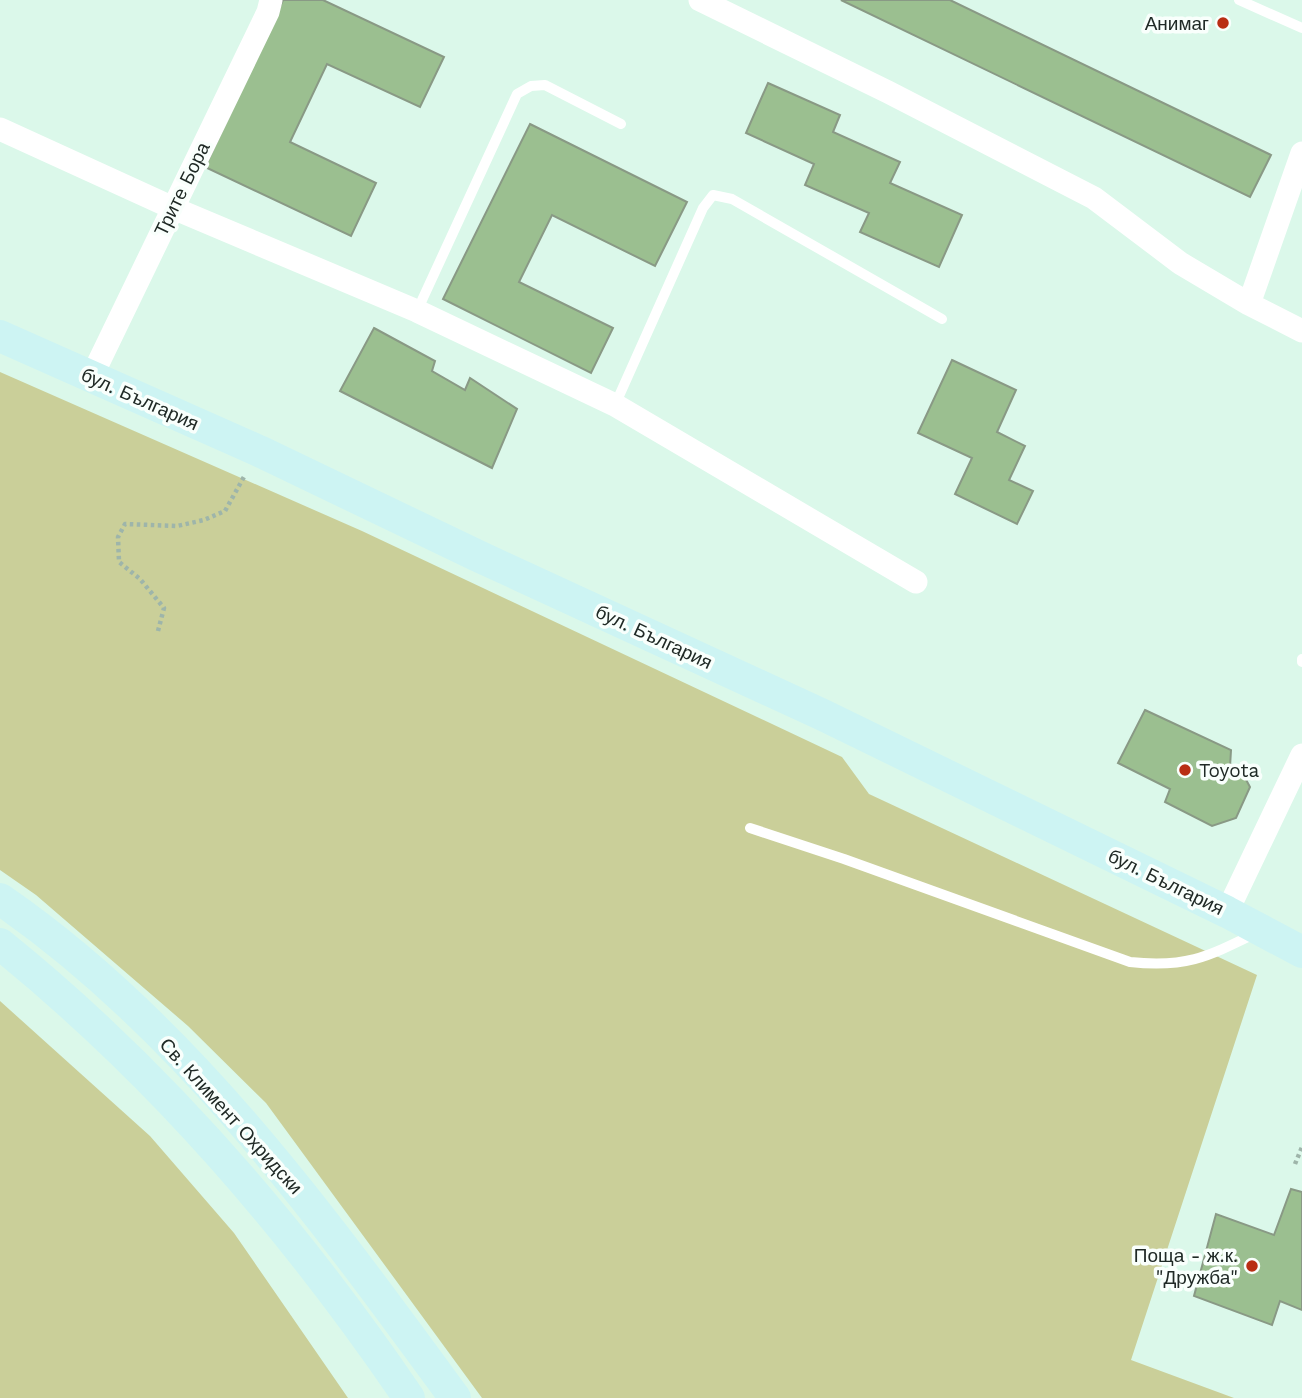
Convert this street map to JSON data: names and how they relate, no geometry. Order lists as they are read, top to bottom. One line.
{"streets":{"street":["Трите Бора","бул. България","Св. Климент Охридски"]},"crossings":[["Трите Бора","бул. България"]],"places":["Анимаг","Toyota","Поща - ж.к. \"Дружба\""]}
